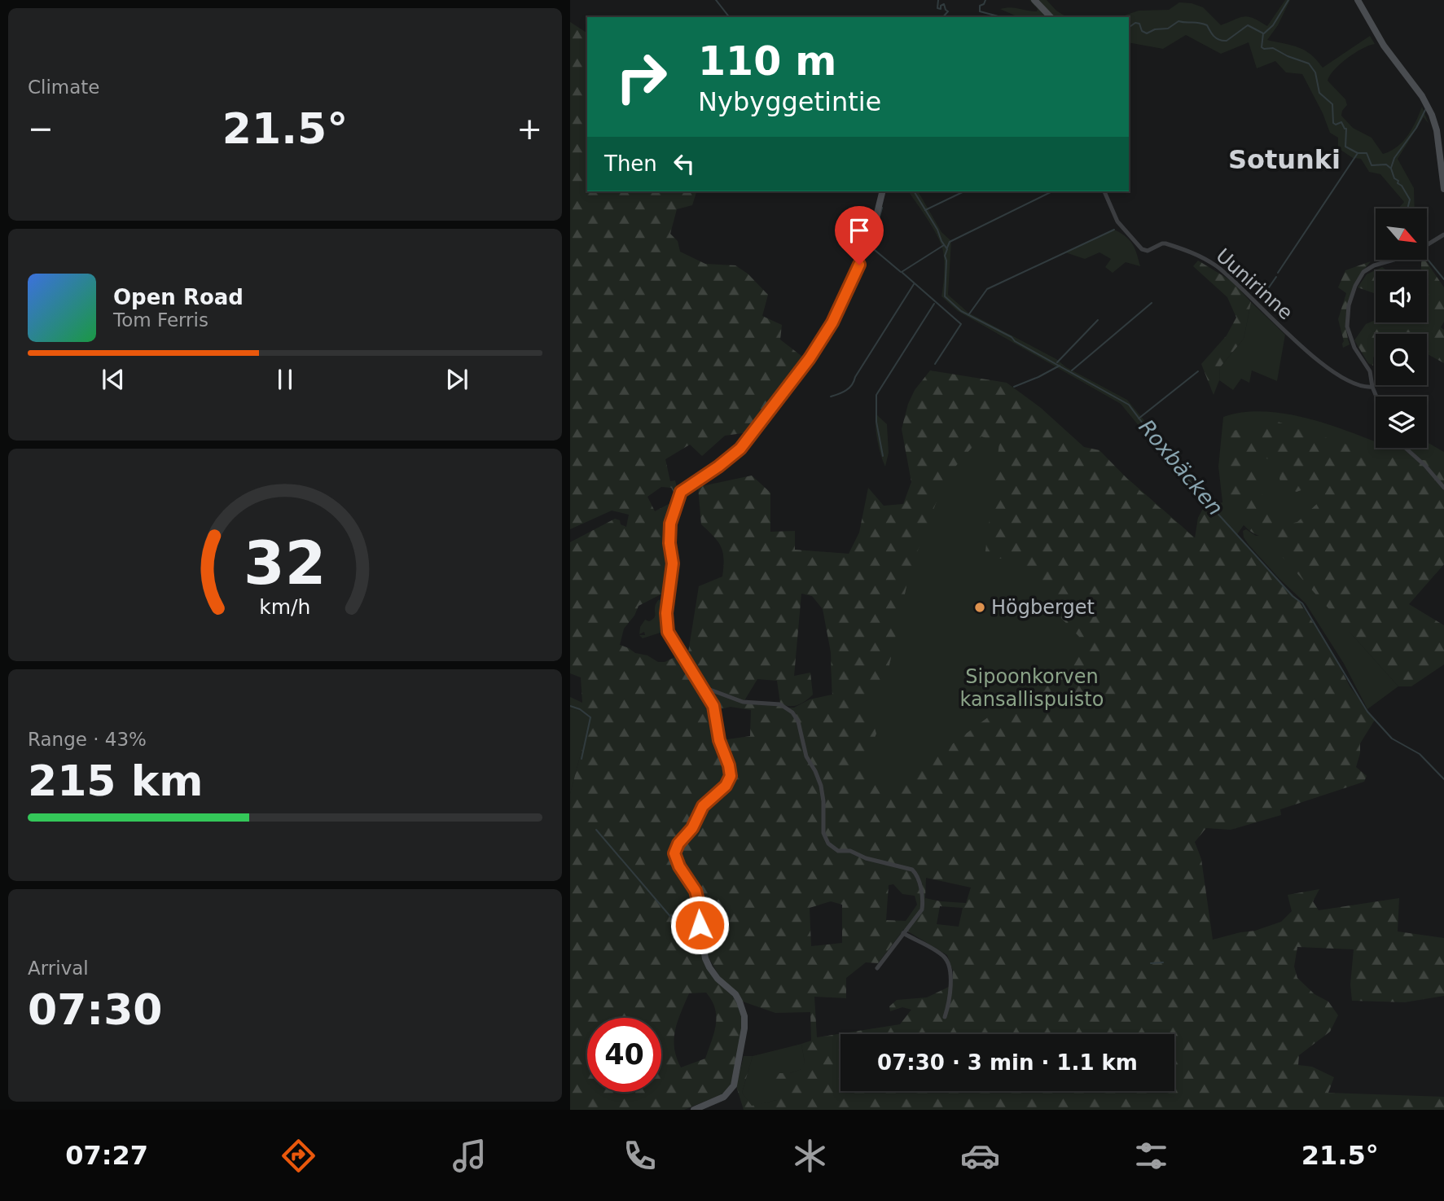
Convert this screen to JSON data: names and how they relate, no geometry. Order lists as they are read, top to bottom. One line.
{"streets":{"street":["Uunirinne"]},"districts":["Sotunki"],"water":["Roxbäcken"],"parks":["Sipoonkorven kansallispuisto"],"places":["Högberget"],"north":"bottom right","page":{"tile":["Climate",["Range · 43%","215 km"],["Arrival","07:30"]],"turn":["110 m","Nybyggetintie"],"heat":["−","21.5°","+"],"then":"Then","song":["Open Road","Tom Ferris"],"limit":"40","trip":"07:30 · 3 min · 1.1 km","tabs":["07:27","21.5°"],"gauge":["32","km/h"]}}
